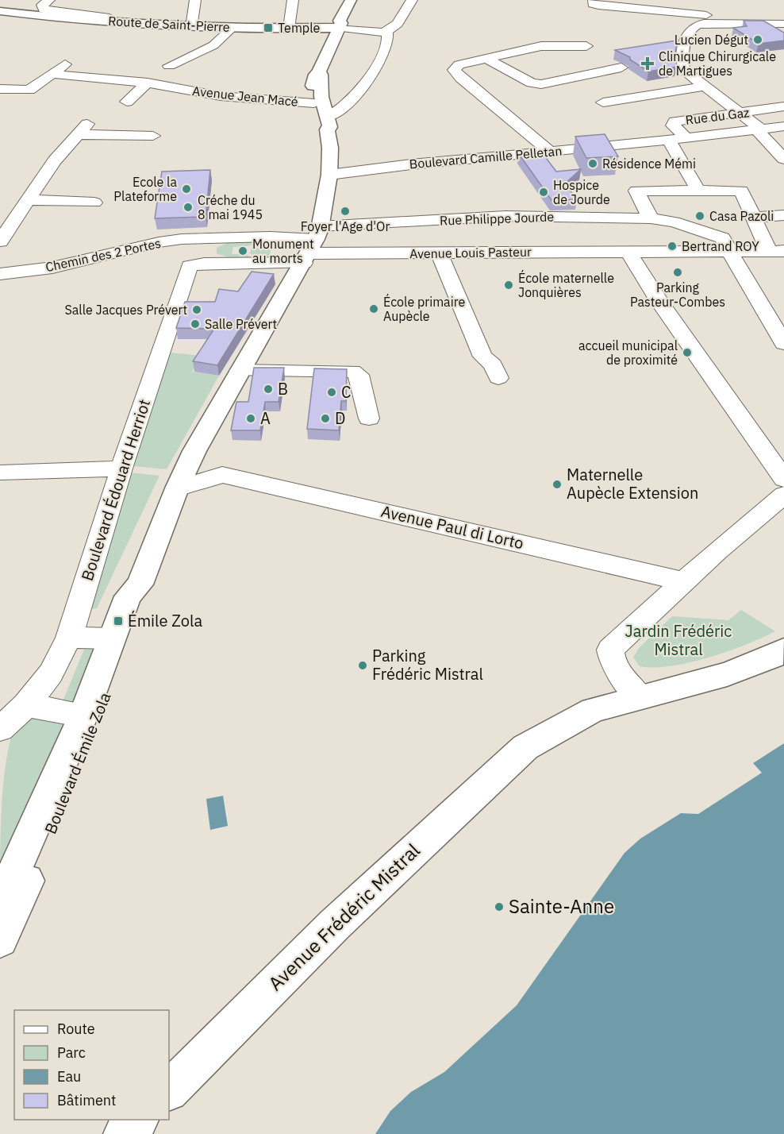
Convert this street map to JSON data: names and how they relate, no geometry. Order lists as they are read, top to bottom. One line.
{"streets":{"main road":["Route de Saint-Pierre","Boulevard Émile Zola","Avenue Frédéric Mistral"],"street":["Avenue Jean Macé","Rue du Gaz","Boulevard Camille Pelletan","Rue Philippe Jourde","Avenue Louis Pasteur","Chemin des 2 Portes","Boulevard Édouard Herriot","Avenue Paul di Lorto"]},"crossings":[["Rue du Gaz","Boulevard Camille Pelletan"],["Rue Philippe Jourde","Avenue Louis Pasteur"],["Rue Philippe Jourde","Chemin des 2 Portes"],["Rue Philippe Jourde","Boulevard Émile Zola"],["Avenue Louis Pasteur","Chemin des 2 Portes"],["Avenue Louis Pasteur","Boulevard Émile Zola"],["Chemin des 2 Portes","Boulevard Édouard Herriot"],["Chemin des 2 Portes","Boulevard Émile Zola"],["Avenue Paul di Lorto","Boulevard Émile Zola"]],"parks":["Jardin Frédéric Mistral"],"places":{"transit":["Temple","Émile Zola"],"other":["Lucien Dégut","Résidence Mémi","Ecole la Plateforme","Hospice de Jourde","Créche du 8 mai 1945","Foyer l'Age d'Or","Casa Pazoli","Bertrand ROY","Monument au morts","Parking Pasteur-Combes","École maternelle Jonquières","École primaire Aupècle","Salle Jacques Prévert","Salle Prévert","accueil municipal de proximité","B","C","A","D","Maternelle Aupècle Extension","Parking Frédéric Mistral","Sainte-Anne"],"health":["Clinique Chirurgicale de Martigues"]},"legend":["Route","Parc","Eau","Bâtiment"]}
